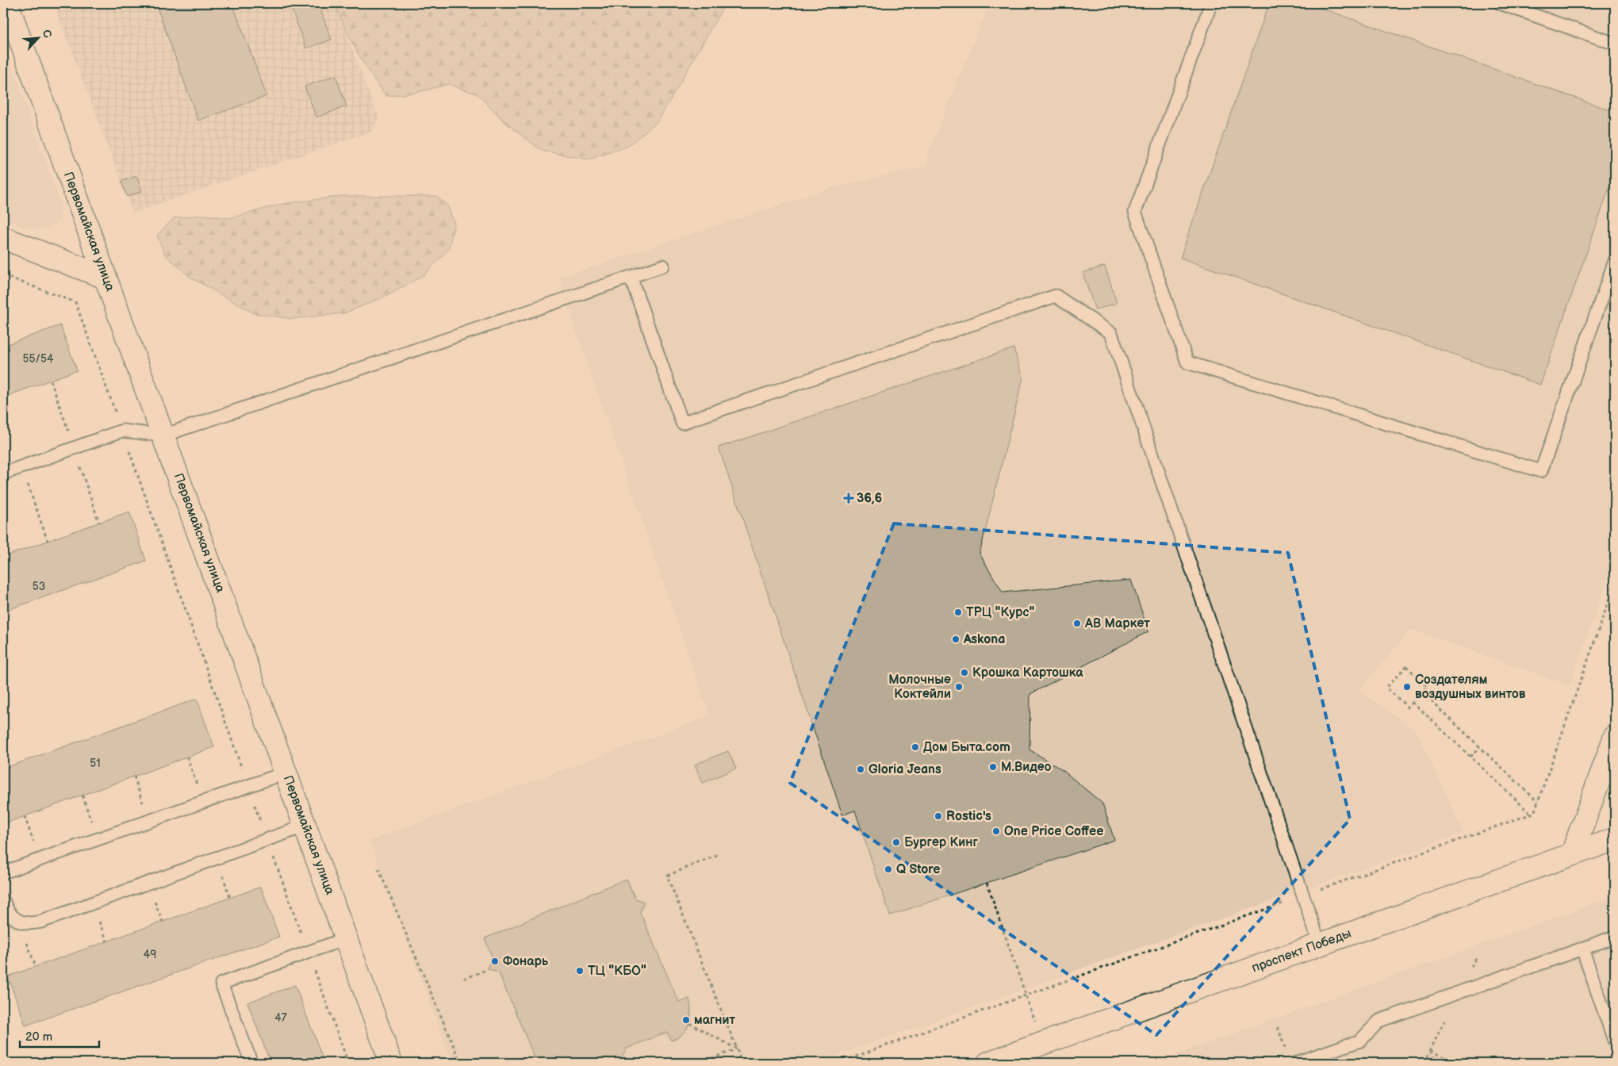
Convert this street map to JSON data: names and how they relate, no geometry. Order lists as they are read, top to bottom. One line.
{"streets":{"main road":["Первомайская улица","проспект Победы"]},"places":{"health":["36,6"],"other":["ТРЦ \"Курс\"","АВ Маркет","Askona","Крошка Картошка","Молочные Коктейли","Создателям воздушных винтов","Дом Быта.com","М.Видео","Gloria Jeans","Rostic's","One Price Coffee","Бургер Кинг","Q Store","Фонарь","ТЦ \"КБО\"","магнит"]},"house_numbers":["55/54","53","51","49","47"],"scale_bar":"20 m","north":"top right"}
